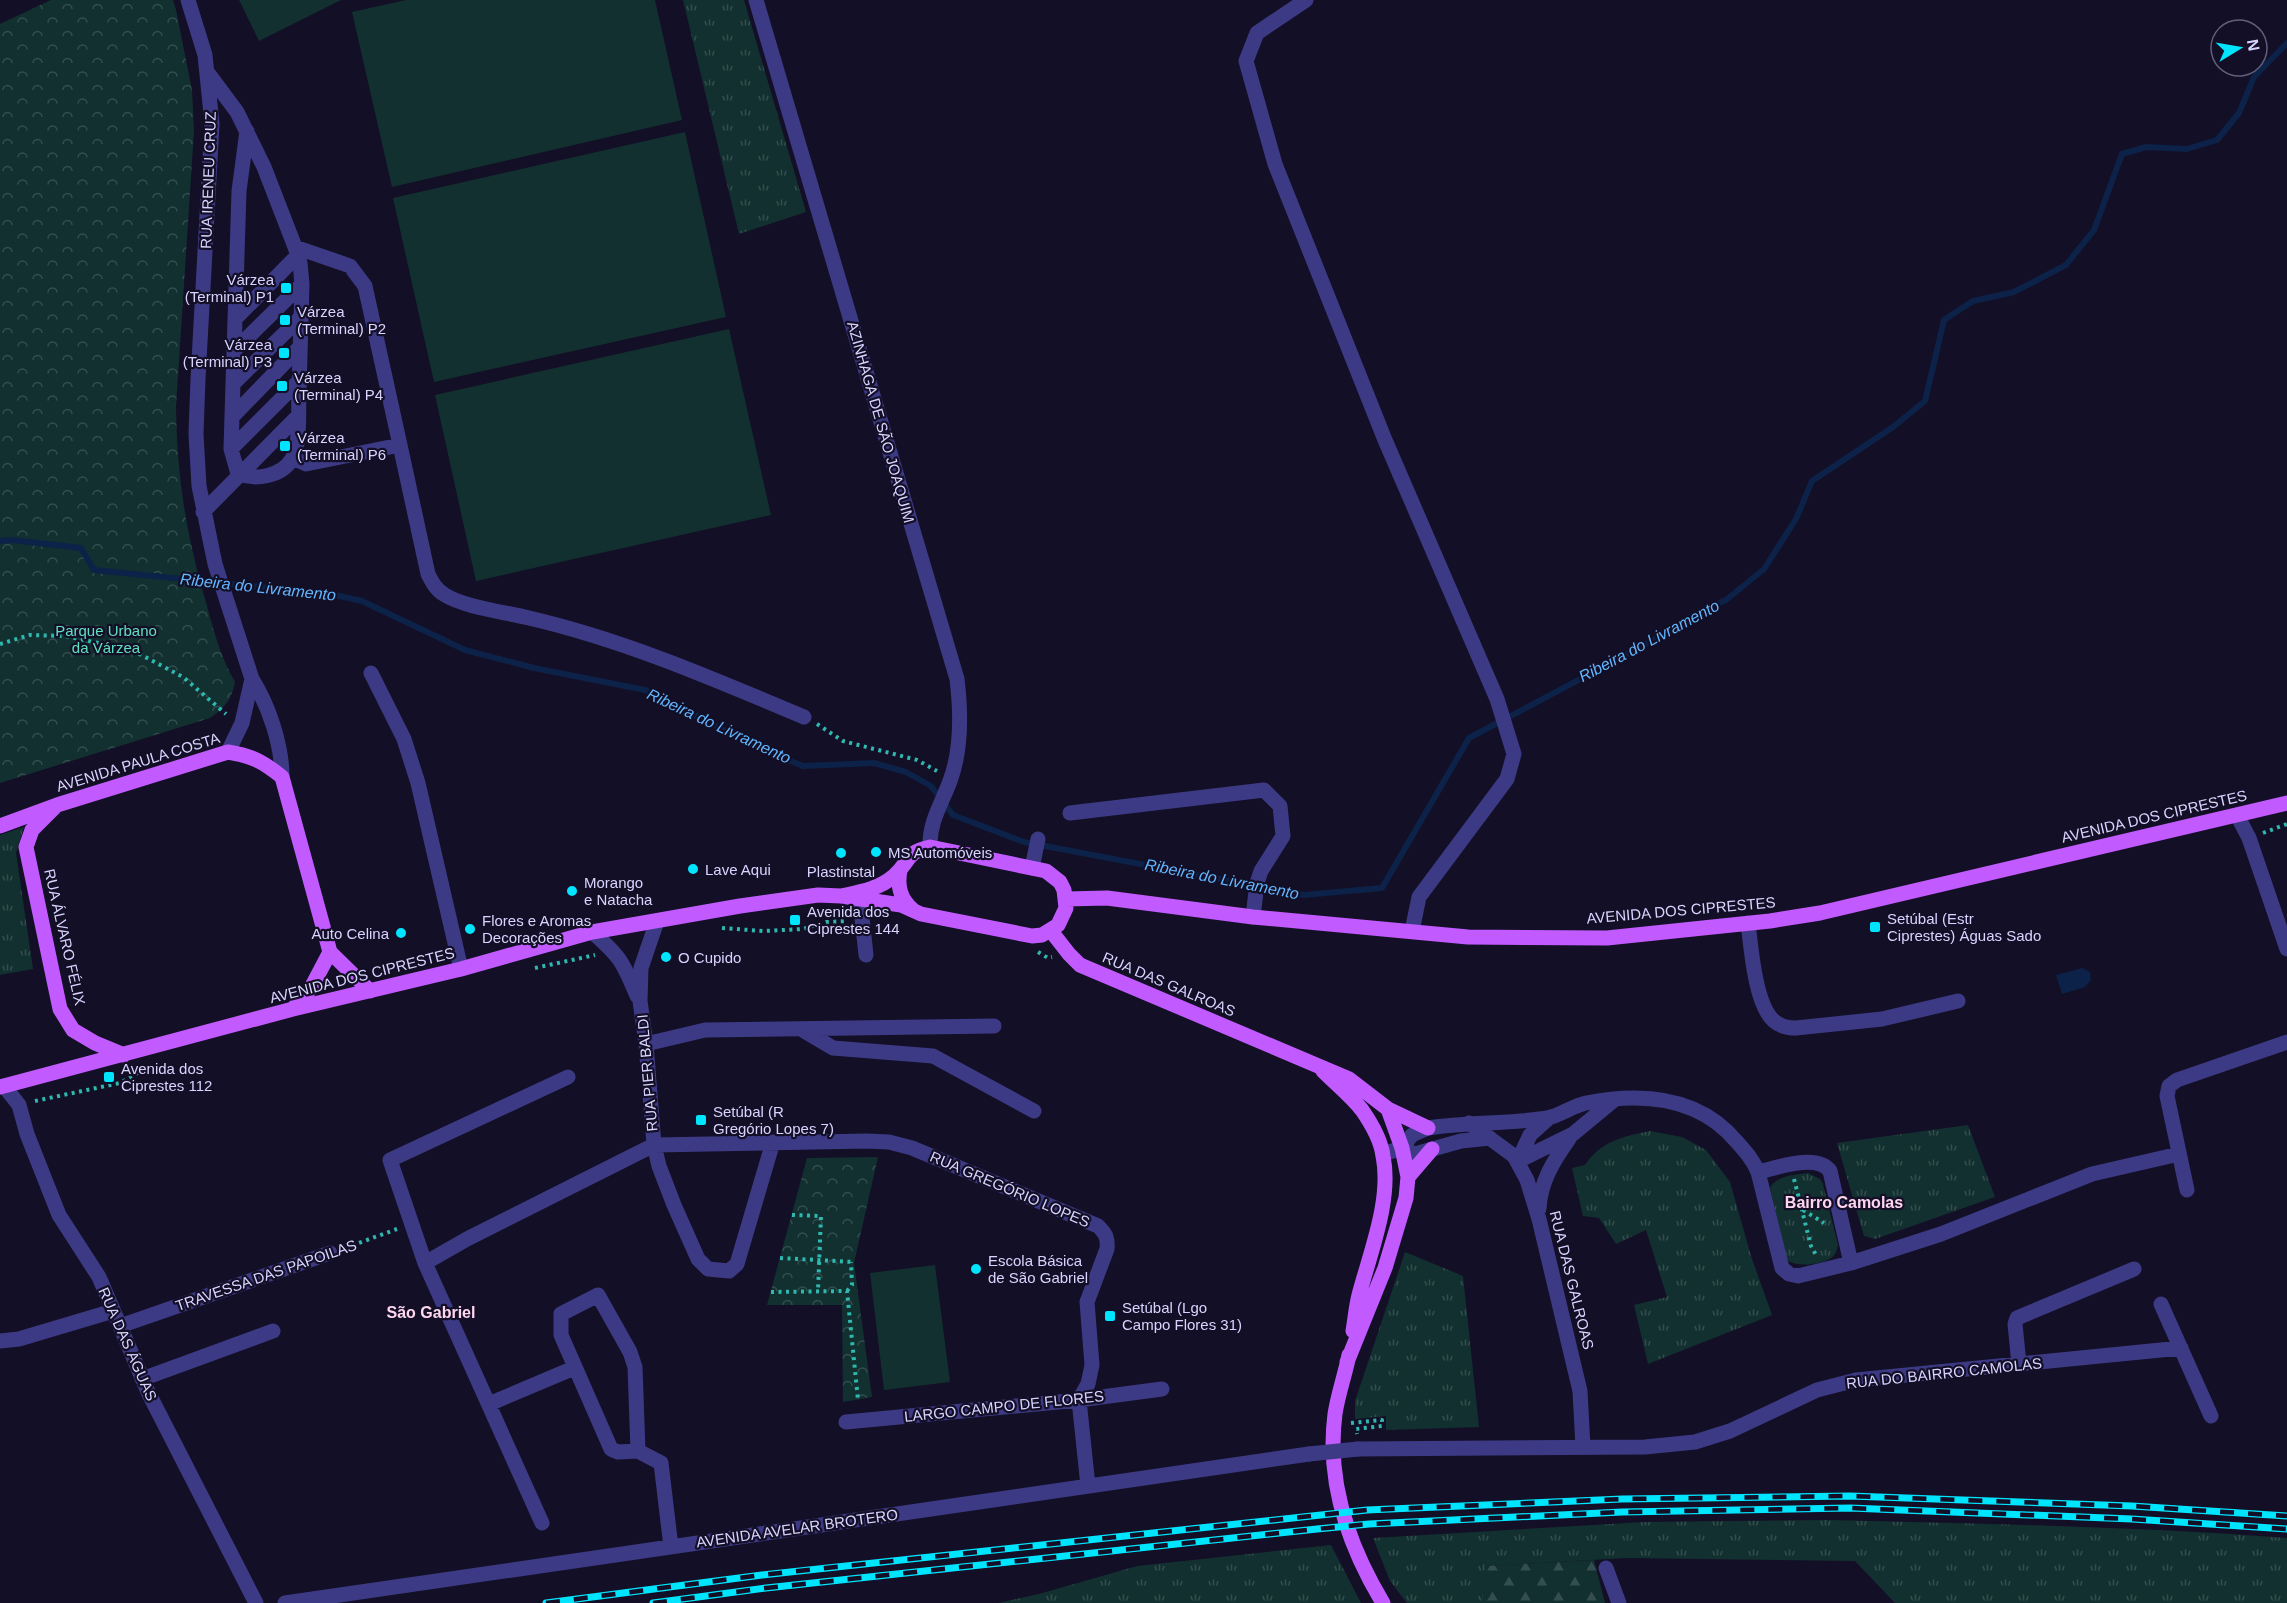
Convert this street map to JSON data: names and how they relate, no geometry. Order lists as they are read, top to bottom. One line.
{"streets":{"main road":["AVENIDA PAULA COSTA","AVENIDA DOS CIPRESTES","RUA ÁLVARO FÉLIX","RUA DAS GALROAS"],"street":["RUA IRENEU CRUZ","AZINHAGA DE SÃO JOAQUIM","RUA PIER BALDI","RUA GREGÓRIO LOPES","TRAVESSA DAS PAPOILAS","RUA DAS ÁGUAS","RUA DO BAIRRO CAMOLAS","LARGO CAMPO DE FLORES","AVENIDA AVELAR BROTERO"]},"crossings":[["RUA IRENEU CRUZ","AVENIDA PAULA COSTA"],["AZINHAGA DE SÃO JOAQUIM","AVENIDA DOS CIPRESTES"],["AVENIDA PAULA COSTA","RUA ÁLVARO FÉLIX"],["AVENIDA DOS CIPRESTES","RUA ÁLVARO FÉLIX"],["AVENIDA DOS CIPRESTES","RUA DAS GALROAS"],["AVENIDA DOS CIPRESTES","RUA PIER BALDI"],["AVENIDA DOS CIPRESTES","RUA DAS ÁGUAS"],["RUA DAS GALROAS","RUA DO BAIRRO CAMOLAS"],["RUA PIER BALDI","RUA GREGÓRIO LOPES"],["RUA GREGÓRIO LOPES","LARGO CAMPO DE FLORES"],["RUA GREGÓRIO LOPES","AVENIDA AVELAR BROTERO"],["TRAVESSA DAS PAPOILAS","RUA DAS ÁGUAS"],["RUA DO BAIRRO CAMOLAS","AVENIDA AVELAR BROTERO"]],"districts":["Bairro Camolas","São Gabriel"],"water":["Ribeira do Livramento"],"parks":["Parque Urbano da Várzea"],"places":{"transit":["Várzea (Terminal) P1","Várzea (Terminal) P2","Várzea (Terminal) P3","Várzea (Terminal) P4","Várzea (Terminal) P6","Avenida dos Ciprestes 144","Setúbal (Estr Ciprestes) Águas Sado","Avenida dos Ciprestes 112","Setúbal (R Gregório Lopes 7)","Setúbal (Lgo Campo Flores 31)"],"other":["MS Automóveis","Plastinstal","Lave Aqui","Morango e Natacha","Flores e Aromas Decorações","Auto Celina","O Cupido","Escola Básica de São Gabriel"]},"north":"right"}
